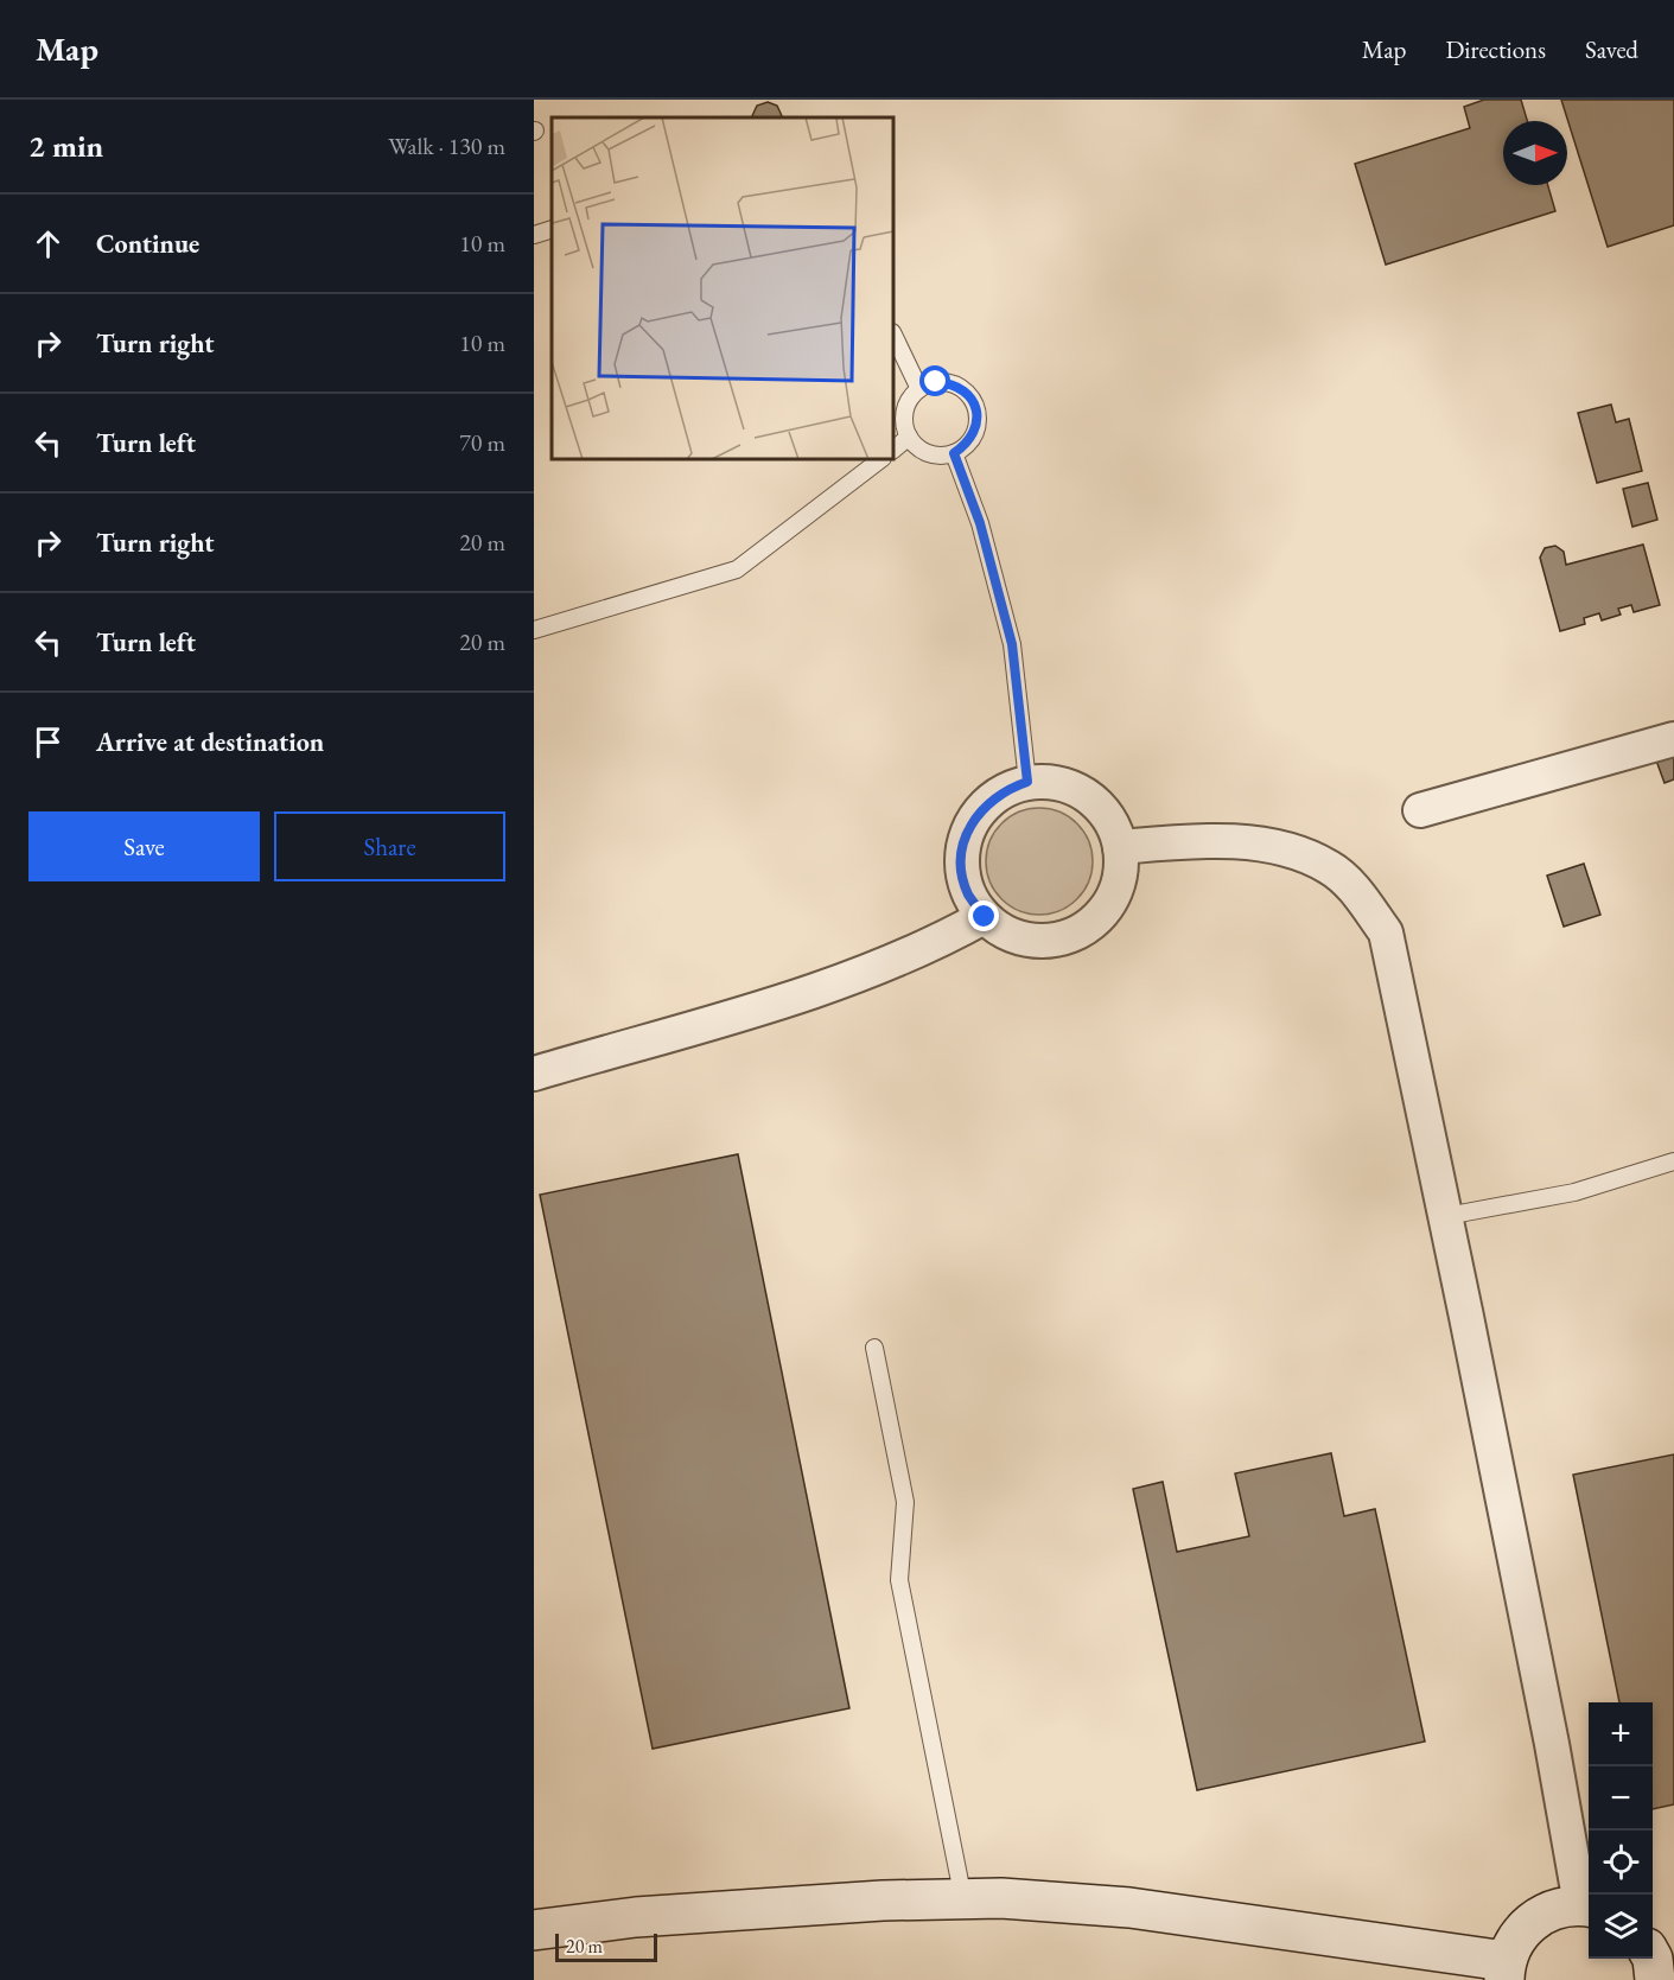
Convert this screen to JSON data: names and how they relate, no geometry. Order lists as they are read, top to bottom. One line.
{"scale_bar":"20 m","north":"right","page":{"header":"Map","nav":["Map","Directions","Saved"],"heading":["2 min","Walk · 130 m"],"list":[["Continue","10 m"],["Turn right","10 m"],["Turn left","70 m"],["Turn right","20 m"],["Turn left","20 m"],"Arrive at destination"],"buttons":["Save","Share"],"map_buttons":["+","−"],"scale":"20 m"}}
